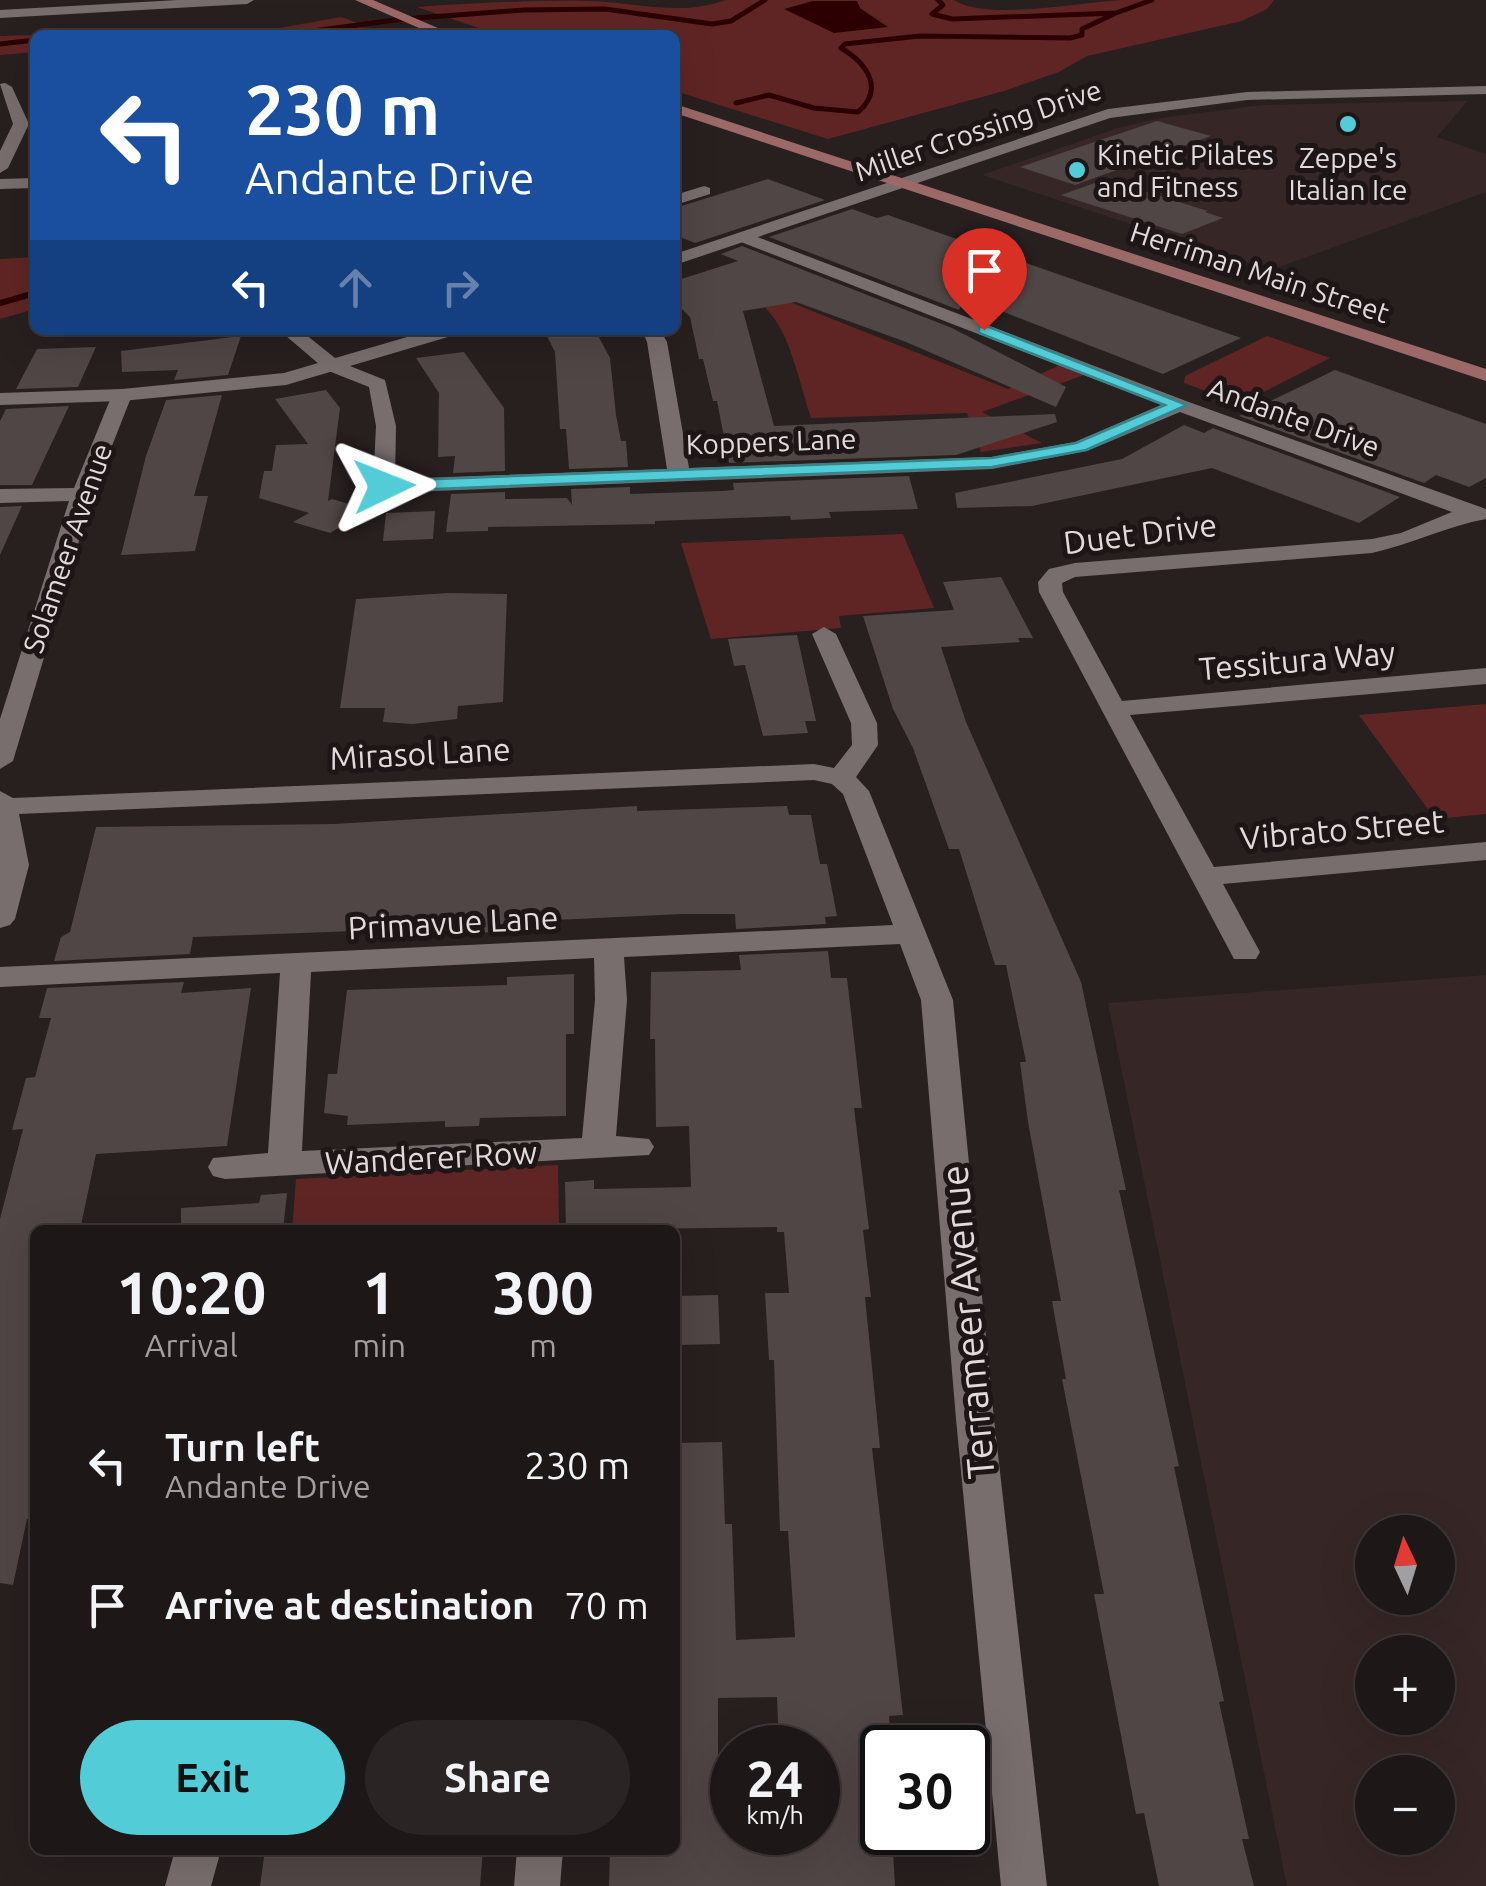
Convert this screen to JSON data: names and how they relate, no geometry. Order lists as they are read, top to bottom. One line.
{"streets":{"main road":["Herriman Main Street"],"street":["Miller Crossing Drive","Andante Drive","Koppers Lane","Duet Drive","Solameer Avenue","Tessitura Way","Mirasol Lane","Vibrato Street","Primavue Lane","Wanderer Row","Terrameer Avenue"]},"crossings":[["Miller Crossing Drive","Herriman Main Street"],["Miller Crossing Drive","Andante Drive"],["Andante Drive","Koppers Lane"],["Andante Drive","Duet Drive"],["Duet Drive","Tessitura Way"],["Duet Drive","Vibrato Street"],["Mirasol Lane","Terrameer Avenue"],["Primavue Lane","Terrameer Avenue"]],"places":["Zeppe's Italian Ice","Kinetic Pilates and Fitness"],"north":"top","page":{"turn":["230 m","Andante Drive"],"eta":["10:20","Arrival","1","min","300","m"],"list":[{"name":"Turn left","note":"Andante Drive","value":"230 m"},{"name":"Arrive at destination","value":"70 m"}],"map_buttons":["+","−"],"buttons":["Exit","Share"],"speed":"24 km/h","limit":"30"}}
